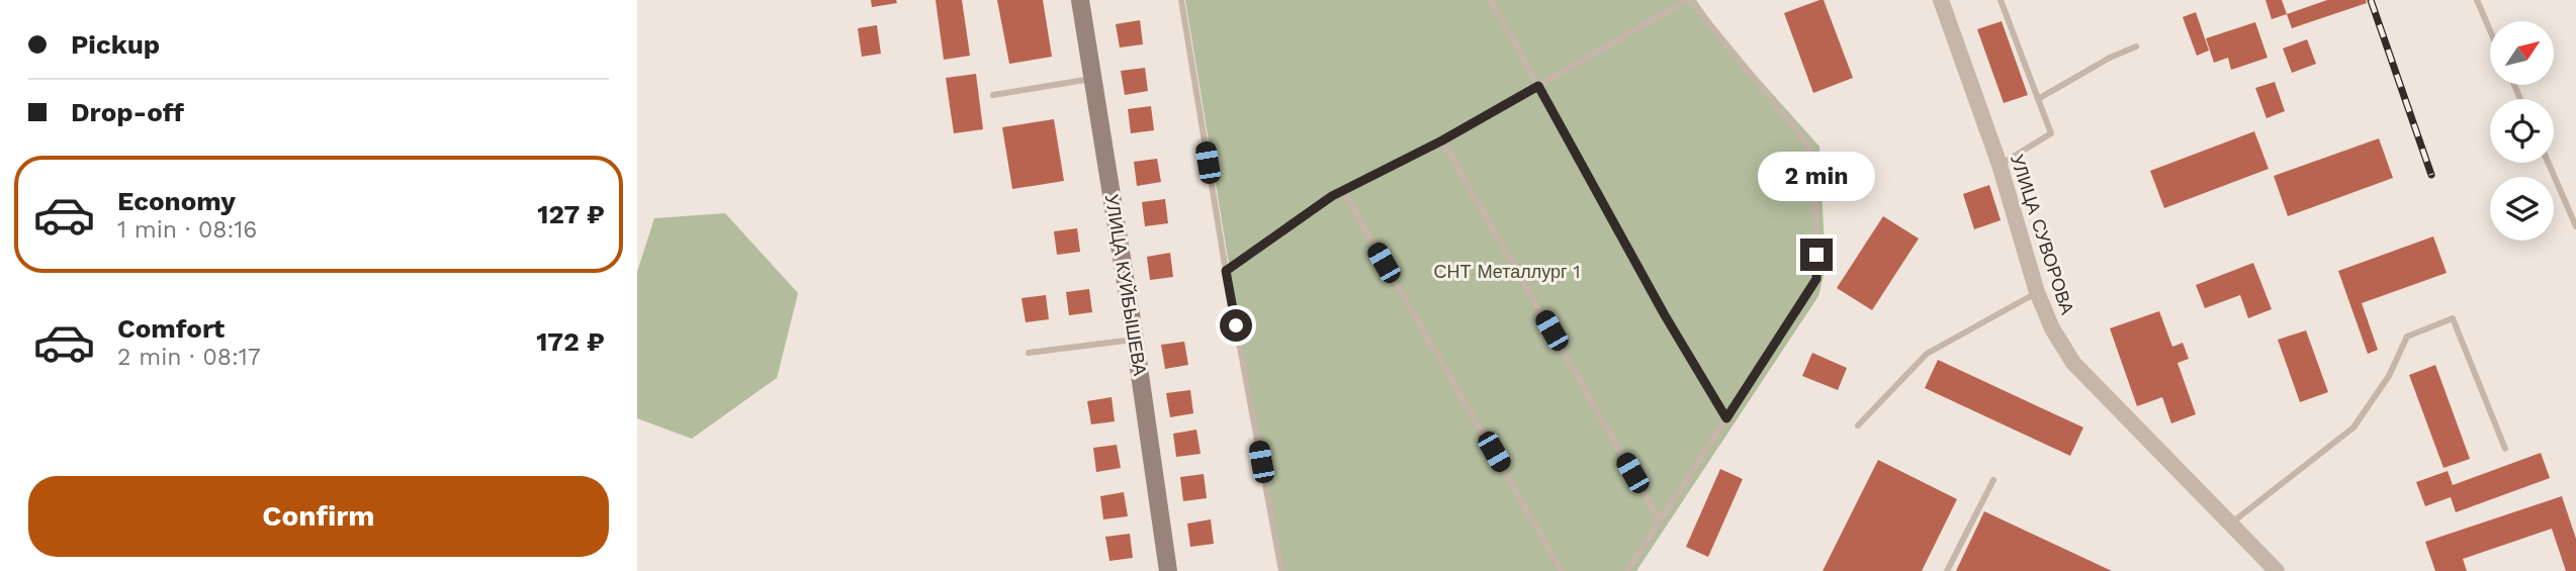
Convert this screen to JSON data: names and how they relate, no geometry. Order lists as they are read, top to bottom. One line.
{"streets":{"main road":["УЛИЦА КУЙБЫШЕВА"],"street":["УЛИЦА СУВОРОВА"]},"parks":["СНТ Металлург 1"],"north":"top right","page":{"banner":["Pickup","Drop-off"],"bubble":"2 min","list":[{"name":"Economy","note":"1 min · 08:16","value":"127 ₽"},{"name":"Comfort","note":"2 min · 08:17","value":"172 ₽"}],"buttons":"Confirm"}}
